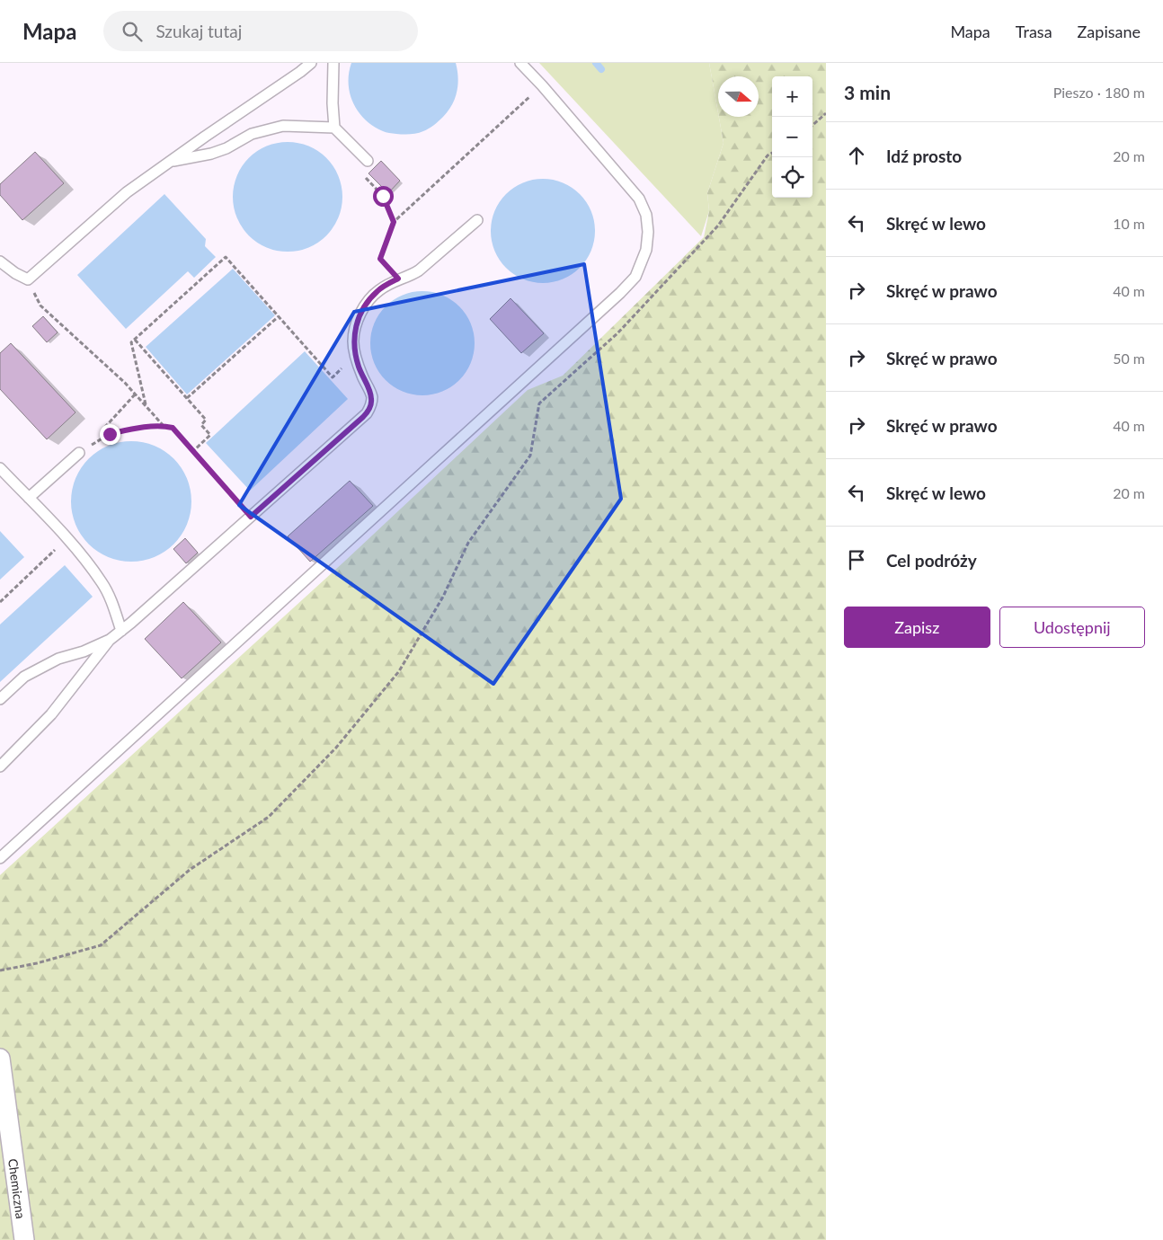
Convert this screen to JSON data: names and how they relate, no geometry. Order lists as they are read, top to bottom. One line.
{"streets":{"street":["Chemiczna"]},"north":"right","page":{"header":"Mapa","search":"Szukaj tutaj","nav":["Mapa","Trasa","Zapisane"],"heading":["3 min","Pieszo · 180 m"],"map_buttons":["+","−"],"list":[["Idź prosto","20 m"],["Skręć w lewo","10 m"],["Skręć w prawo","40 m"],["Skręć w prawo","50 m"],["Skręć w prawo","40 m"],["Skręć w lewo","20 m"],"Cel podróży"],"buttons":["Zapisz","Udostępnij"]}}
